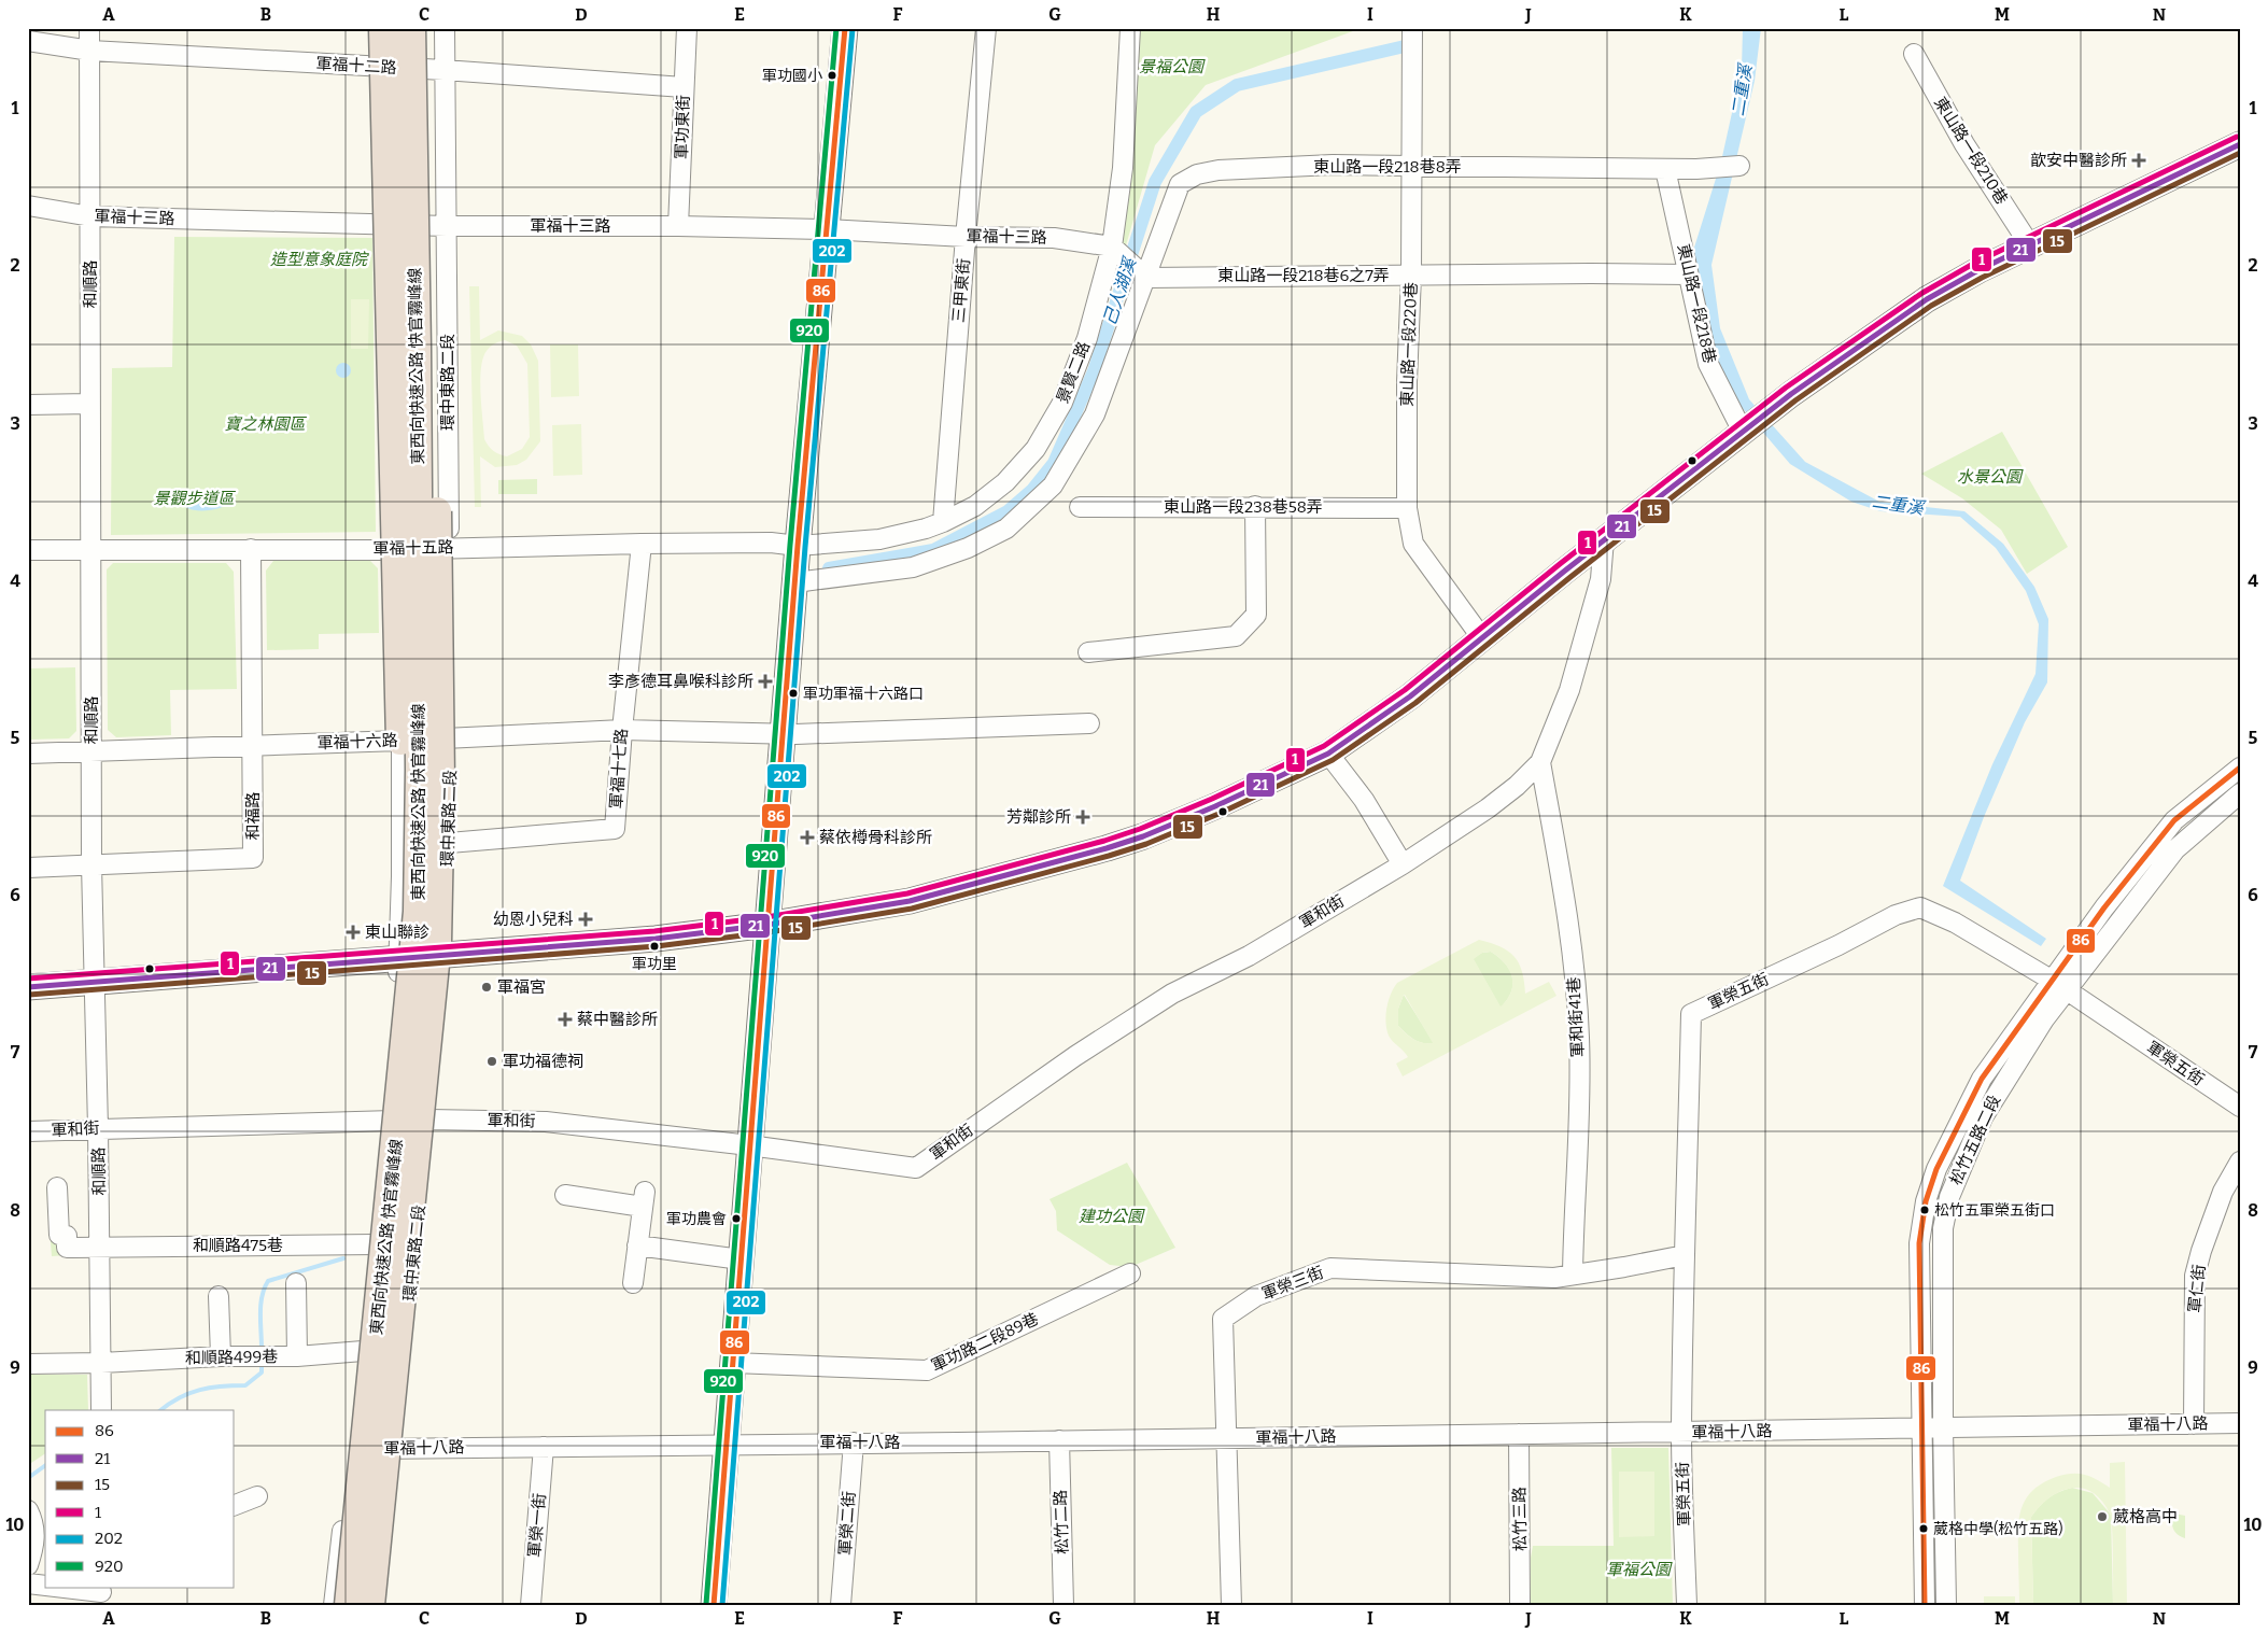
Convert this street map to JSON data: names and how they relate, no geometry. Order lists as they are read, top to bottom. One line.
{"streets":{"highway":["東西向快速公路 快官霧峰線"],"street":["軍福十二路","軍功東街","東山路一段210巷","東山路一段218巷8弄","軍福十三路","東山路一段218巷6之7弄","和順路","三甲東街","東山路一段218巷","東山路一段220巷","景賢二路","環中東路二段","東山路一段238巷58弄","軍福十五路","軍福十六路","軍福十七路","和福路","軍和街","軍榮五街","軍和街41巷","松竹五路二段","和順路475巷","軍榮三街","軍仁街","軍功路二段89巷","和順路499巷","軍福十八路","松竹三路","松竹二路","軍榮二街","軍榮一街"]},"crossings":[["軍福十二路","軍功東街"],["軍福十二路","和順路"],["軍福十二路","環中東路二段"],["軍功東街","軍福十三路"],["東山路一段218巷8弄","東山路一段218巷6之7弄"],["東山路一段218巷8弄","東山路一段218巷"],["東山路一段218巷8弄","東山路一段220巷"],["軍福十三路","和順路"],["軍福十三路","三甲東街"],["軍福十三路","景賢二路"],["軍福十三路","環中東路二段"],["東山路一段218巷6之7弄","東山路一段218巷"],["東山路一段218巷6之7弄","東山路一段220巷"],["和順路","軍福十五路"],["和順路","軍福十六路"],["和順路","和福路"],["和順路","軍和街"],["和順路","和順路475巷"],["和順路","和順路499巷"],["三甲東街","景賢二路"],["東山路一段220巷","東山路一段238巷58弄"],["東西向快速公路 快官霧峰線","環中東路二段"],["景賢二路","軍福十五路"],["環中東路二段","軍福十五路"],["環中東路二段","軍福十六路"],["環中東路二段","軍福十七路"],["環中東路二段","軍和街"],["環中東路二段","軍福十八路"],["軍福十五路","軍福十七路"],["軍福十五路","和福路"],["軍福十六路","軍福十七路"],["軍福十六路","和福路"],["軍和街","軍和街41巷"],["軍榮五街","松竹五路二段"],["軍榮五街","軍榮三街"],["軍榮五街","軍福十八路"],["軍和街41巷","軍榮三街"],["松竹五路二段","軍福十八路"],["軍榮三街","軍福十八路"],["軍仁街","軍福十八路"],["軍福十八路","松竹三路"],["軍福十八路","松竹二路"],["軍福十八路","軍榮二街"],["軍福十八路","軍榮一街"]],"water":["二重溪","己人湖溪"],"parks":["景福公園","造型意象庭院","寶之林園區","水景公園","景觀步道區","建功公園","軍福公園"],"places":{"other":["軍功國小","軍功軍福十六路口","軍功里","軍福宮","軍功福德祠","松竹五軍榮五街口","軍功農會","葳格高中","葳格中學(松竹五路)"],"health":["歆安中醫診所","李彥德耳鼻喉科診所","芳鄰診所","蔡依樽骨科診所","幼恩小兒科","東山聯診","蔡中醫診所"]},"lines":["transit line 86","transit line 920","transit line 202","transit line 1","transit line 21","transit line 15"],"legend":["86","21","15","1","202","920"],"grid":{"columns":["A","B","C","D","E","F","G","H","I","J","K","L","M","N"],"rows":["1","2","3","4","5","6","7","8","9","10"]}}
